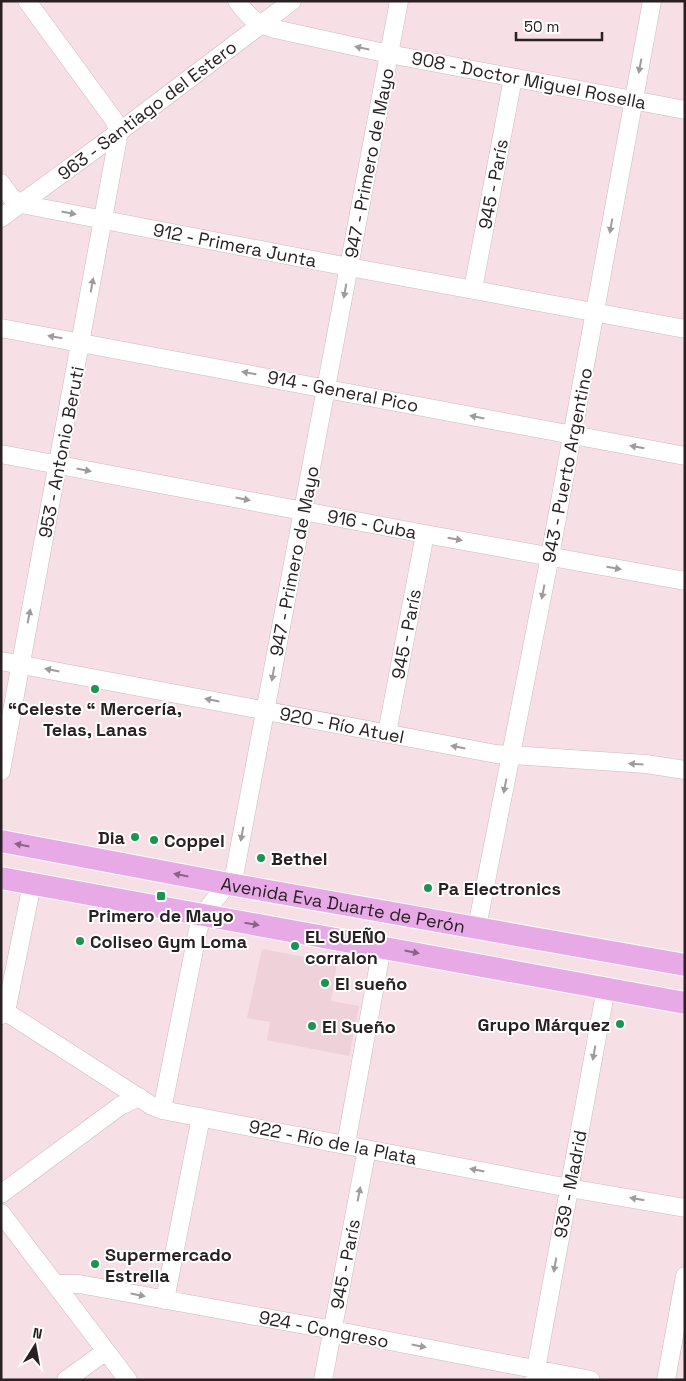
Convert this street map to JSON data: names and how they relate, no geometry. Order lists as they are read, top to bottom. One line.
{"streets":{"main road":["Avenida Eva Duarte de Perón"],"street":["908 - Doctor Miguel Rosella","963 - Santiago del Estero","947 - Primero de Mayo","945 - París","912 - Primera Junta","914 - General Pico","953 - Antonio Beruti","943 - Puerto Argentino","916 - Cuba","920 - Río Atuel","922 - Río de la Plata","939 - Madrid","924 - Congreso"]},"crossings":[["908 - Doctor Miguel Rosella","963 - Santiago del Estero"],["908 - Doctor Miguel Rosella","947 - Primero de Mayo"],["908 - Doctor Miguel Rosella","945 - París"],["908 - Doctor Miguel Rosella","943 - Puerto Argentino"],["963 - Santiago del Estero","912 - Primera Junta"],["963 - Santiago del Estero","953 - Antonio Beruti"],["947 - Primero de Mayo","912 - Primera Junta"],["947 - Primero de Mayo","914 - General Pico"],["947 - Primero de Mayo","916 - Cuba"],["947 - Primero de Mayo","920 - Río Atuel"],["947 - Primero de Mayo","Avenida Eva Duarte de Perón"],["947 - Primero de Mayo","922 - Río de la Plata"],["945 - París","912 - Primera Junta"],["945 - París","916 - Cuba"],["945 - París","920 - Río Atuel"],["945 - París","922 - Río de la Plata"],["945 - París","924 - Congreso"],["912 - Primera Junta","953 - Antonio Beruti"],["912 - Primera Junta","943 - Puerto Argentino"],["914 - General Pico","953 - Antonio Beruti"],["914 - General Pico","943 - Puerto Argentino"],["953 - Antonio Beruti","916 - Cuba"],["953 - Antonio Beruti","920 - Río Atuel"],["943 - Puerto Argentino","916 - Cuba"],["943 - Puerto Argentino","920 - Río Atuel"],["943 - Puerto Argentino","Avenida Eva Duarte de Perón"],["Avenida Eva Duarte de Perón","939 - Madrid"],["922 - Río de la Plata","939 - Madrid"],["939 - Madrid","924 - Congreso"]],"one_way":["947 - Primero de Mayo","914 - General Pico","953 - Antonio Beruti","943 - Puerto Argentino","916 - Cuba","920 - Río Atuel","922 - Río de la Plata","939 - Madrid","924 - Congreso"],"places":{"other":["“Celeste “ Mercería, Telas, Lanas","Dia","Coppel","Bethel","Pa Electronics","Coliseo Gym Loma","EL SUEÑO corralon","El sueño","Grupo Márquez","El Sueño","Supermercado Estrella"],"transit":["Primero de Mayo"]},"scale_bar":"50 m","north":"top"}
